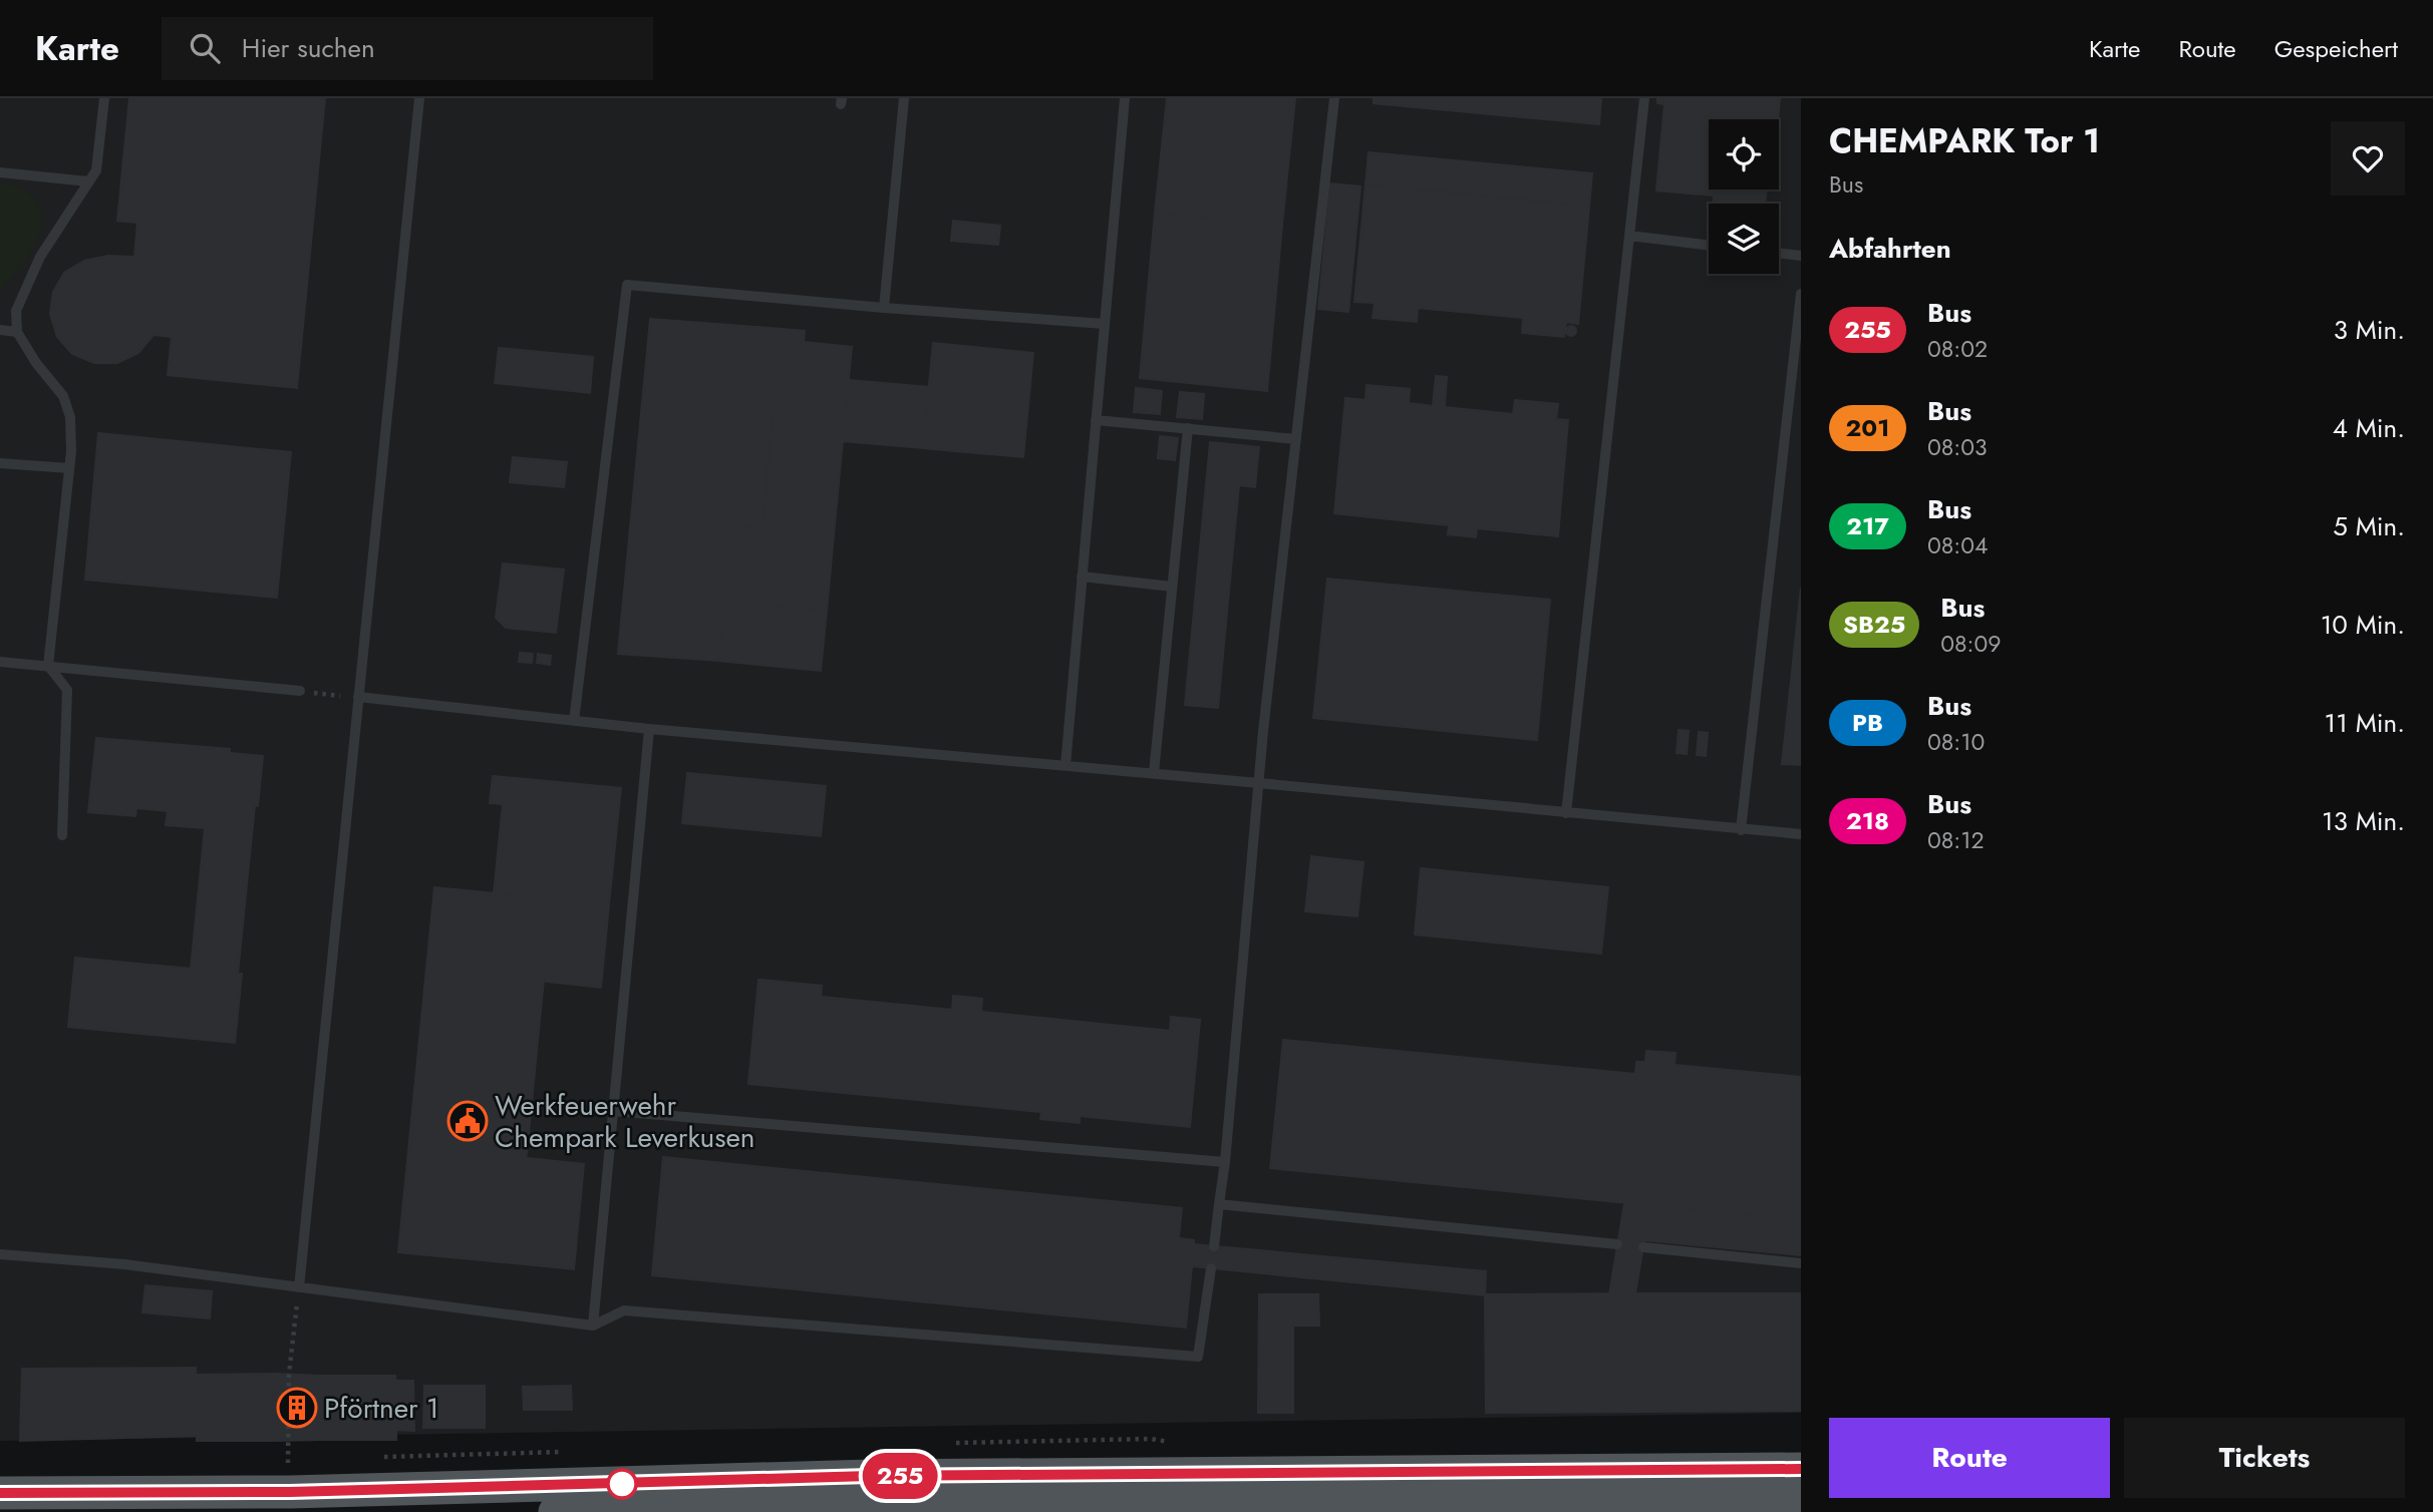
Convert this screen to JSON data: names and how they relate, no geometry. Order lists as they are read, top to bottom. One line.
{"places":{"public building":["Werkfeuerwehr Chempark Leverkusen"],"building":["Pförtner 1"]},"lines":["bus line 255"],"page":{"header":"Karte","search":"Hier suchen","nav":["Karte","Route","Gespeichert"],"on_map":"255","heading":[["CHEMPARK Tor 1","Bus"],"Abfahrten"],"list":[{"mark":"255","name":"Bus","note":"08:02","value":"3 Min."},{"mark":"201","name":"Bus","note":"08:03","value":"4 Min."},{"mark":"217","name":"Bus","note":"08:04","value":"5 Min."},{"mark":"SB25","name":"Bus","note":"08:09","value":"10 Min."},{"mark":"PB","name":"Bus","note":"08:10","value":"11 Min."},{"mark":"218","name":"Bus","note":"08:12","value":"13 Min."}],"buttons":["Route","Tickets"]}}
